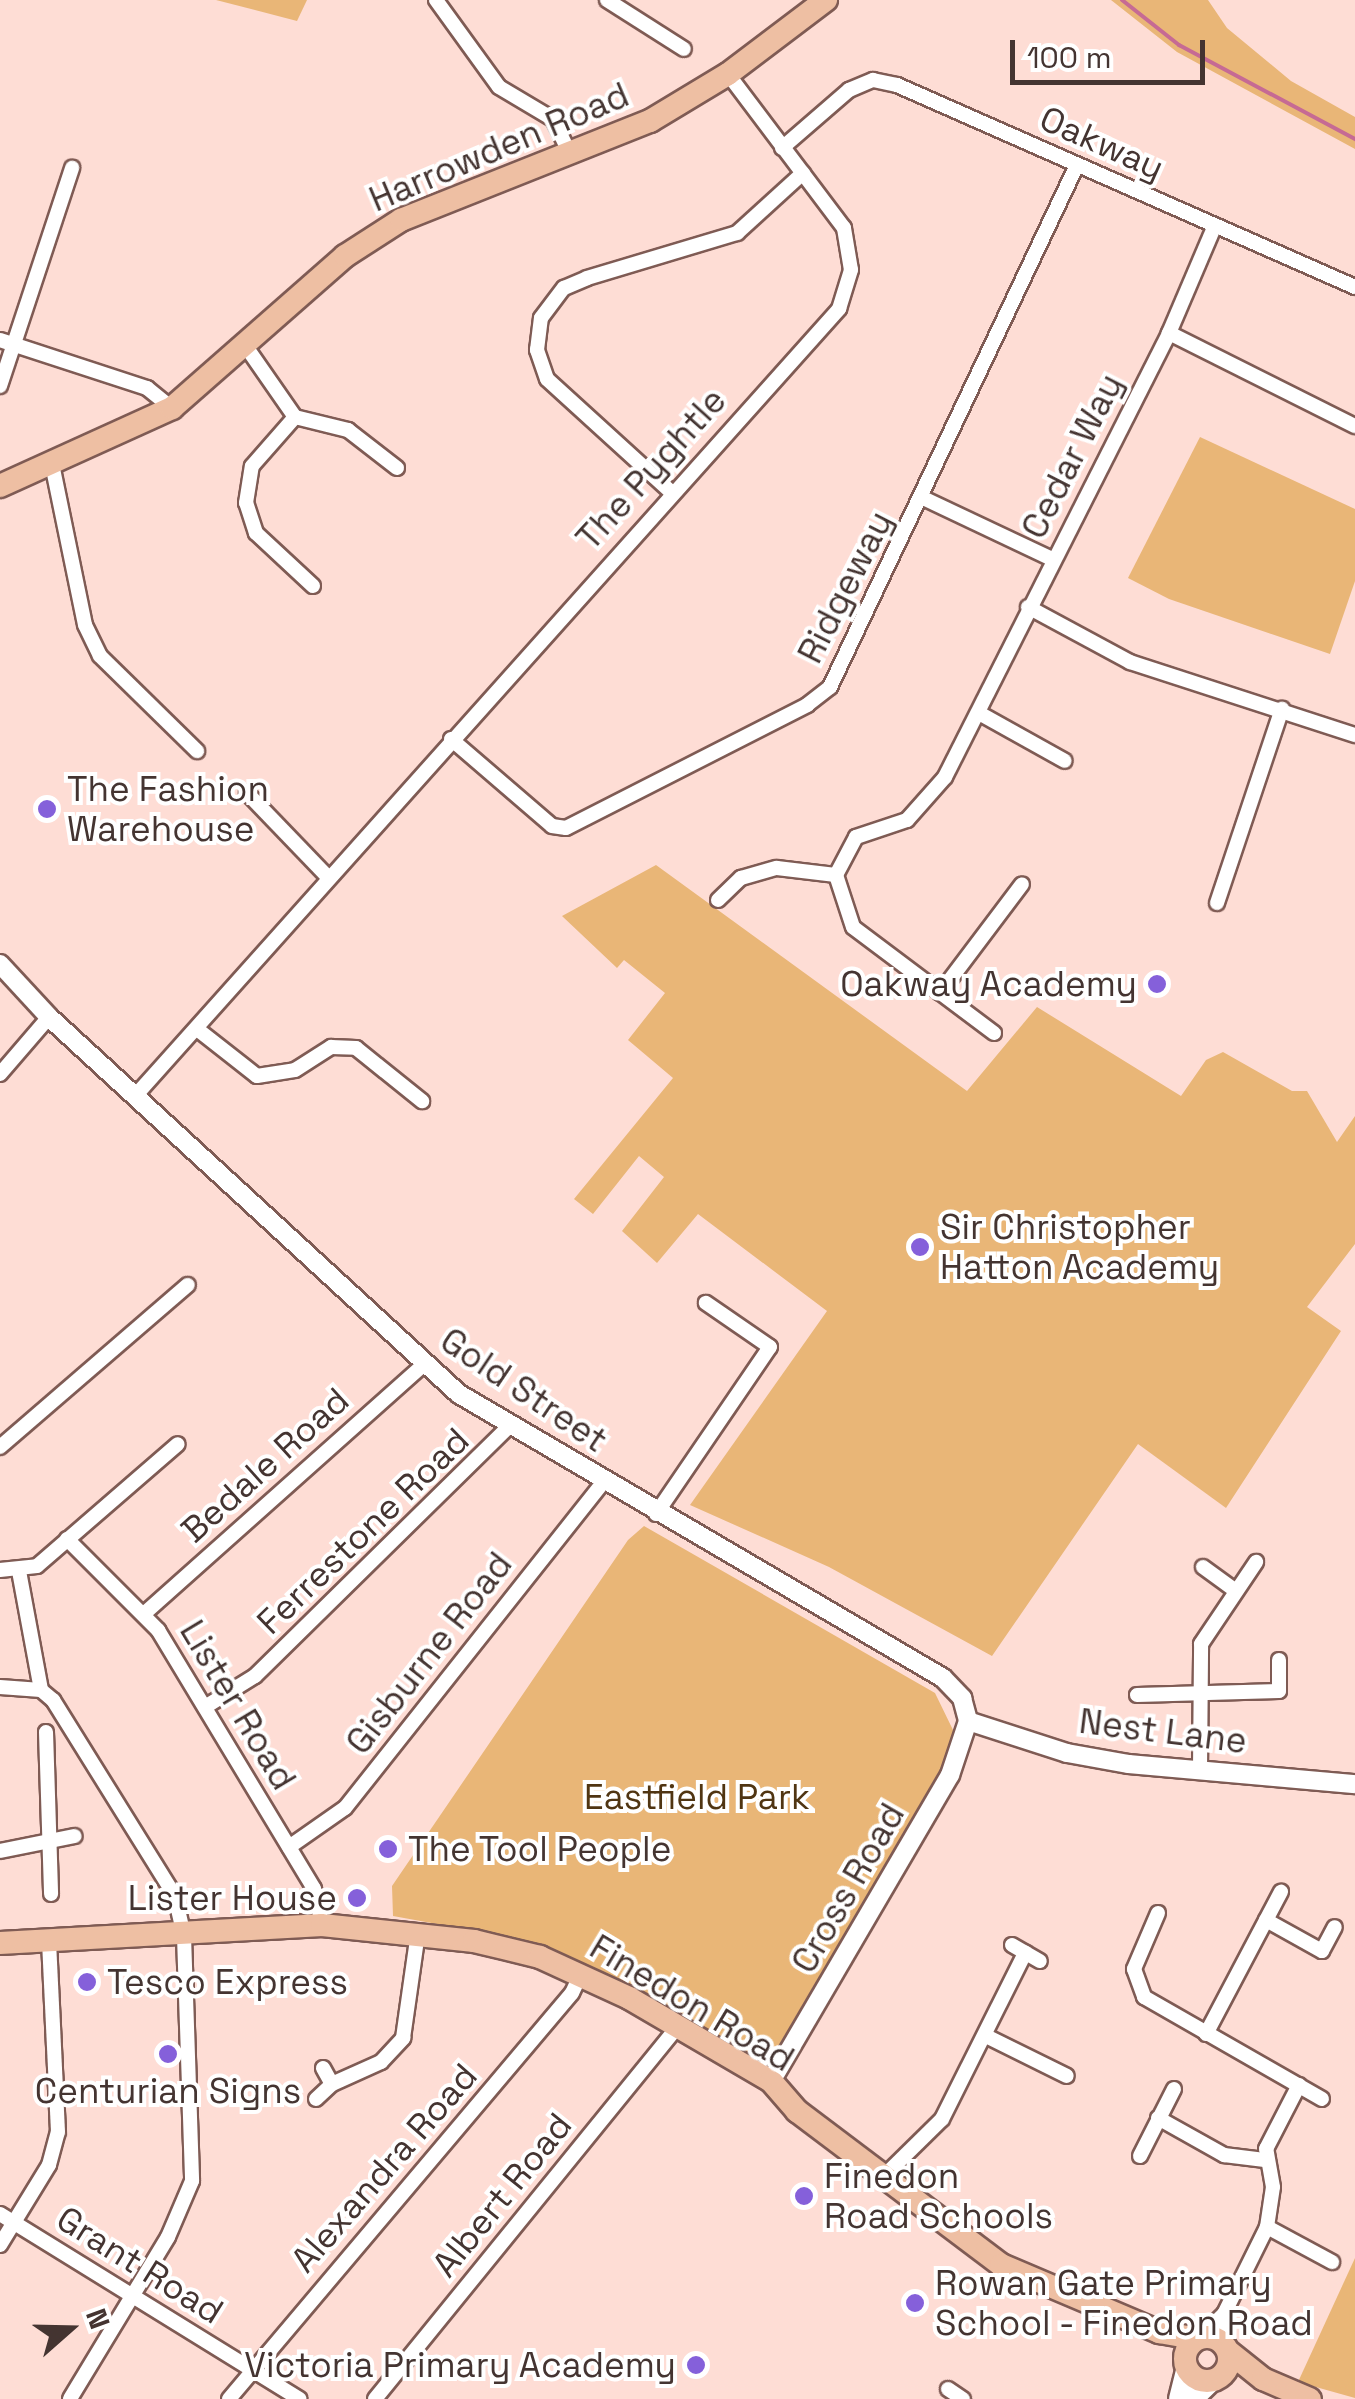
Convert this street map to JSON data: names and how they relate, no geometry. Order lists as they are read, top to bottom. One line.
{"streets":{"main road":["Harrowden Road","Finedon Road"],"street":["Oakway","Cedar Way","The Pyghtle","Ridgeway","Gold Street","Bedale Road","Ferrestone Road","Gisburne Road","Lister Road","Nest Lane","Cross Road","Alexandra Road","Albert Road","Grant Road"]},"crossings":[["Oakway","Cedar Way"],["Oakway","The Pyghtle"],["Oakway","Ridgeway"],["Harrowden Road","The Pyghtle"],["The Pyghtle","Ridgeway"],["The Pyghtle","Gold Street"],["Gold Street","Bedale Road"],["Gold Street","Ferrestone Road"],["Gold Street","Gisburne Road"],["Gold Street","Nest Lane"],["Gold Street","Cross Road"],["Bedale Road","Lister Road"],["Ferrestone Road","Lister Road"],["Gisburne Road","Lister Road"],["Lister Road","Finedon Road"],["Nest Lane","Cross Road"],["Cross Road","Finedon Road"],["Finedon Road","Alexandra Road"],["Finedon Road","Albert Road"],["Alexandra Road","Grant Road"]],"parks":["Eastfield Park"],"places":["The Fashion Warehouse","Oakway Academy","Sir Christopher Hatton Academy","The Tool People","Lister House","Tesco Express","Centurian Signs","Finedon Road Schools","Rowan Gate Primary School - Finedon Road","Victoria Primary Academy"],"scale_bar":"100 m","north":"right"}
